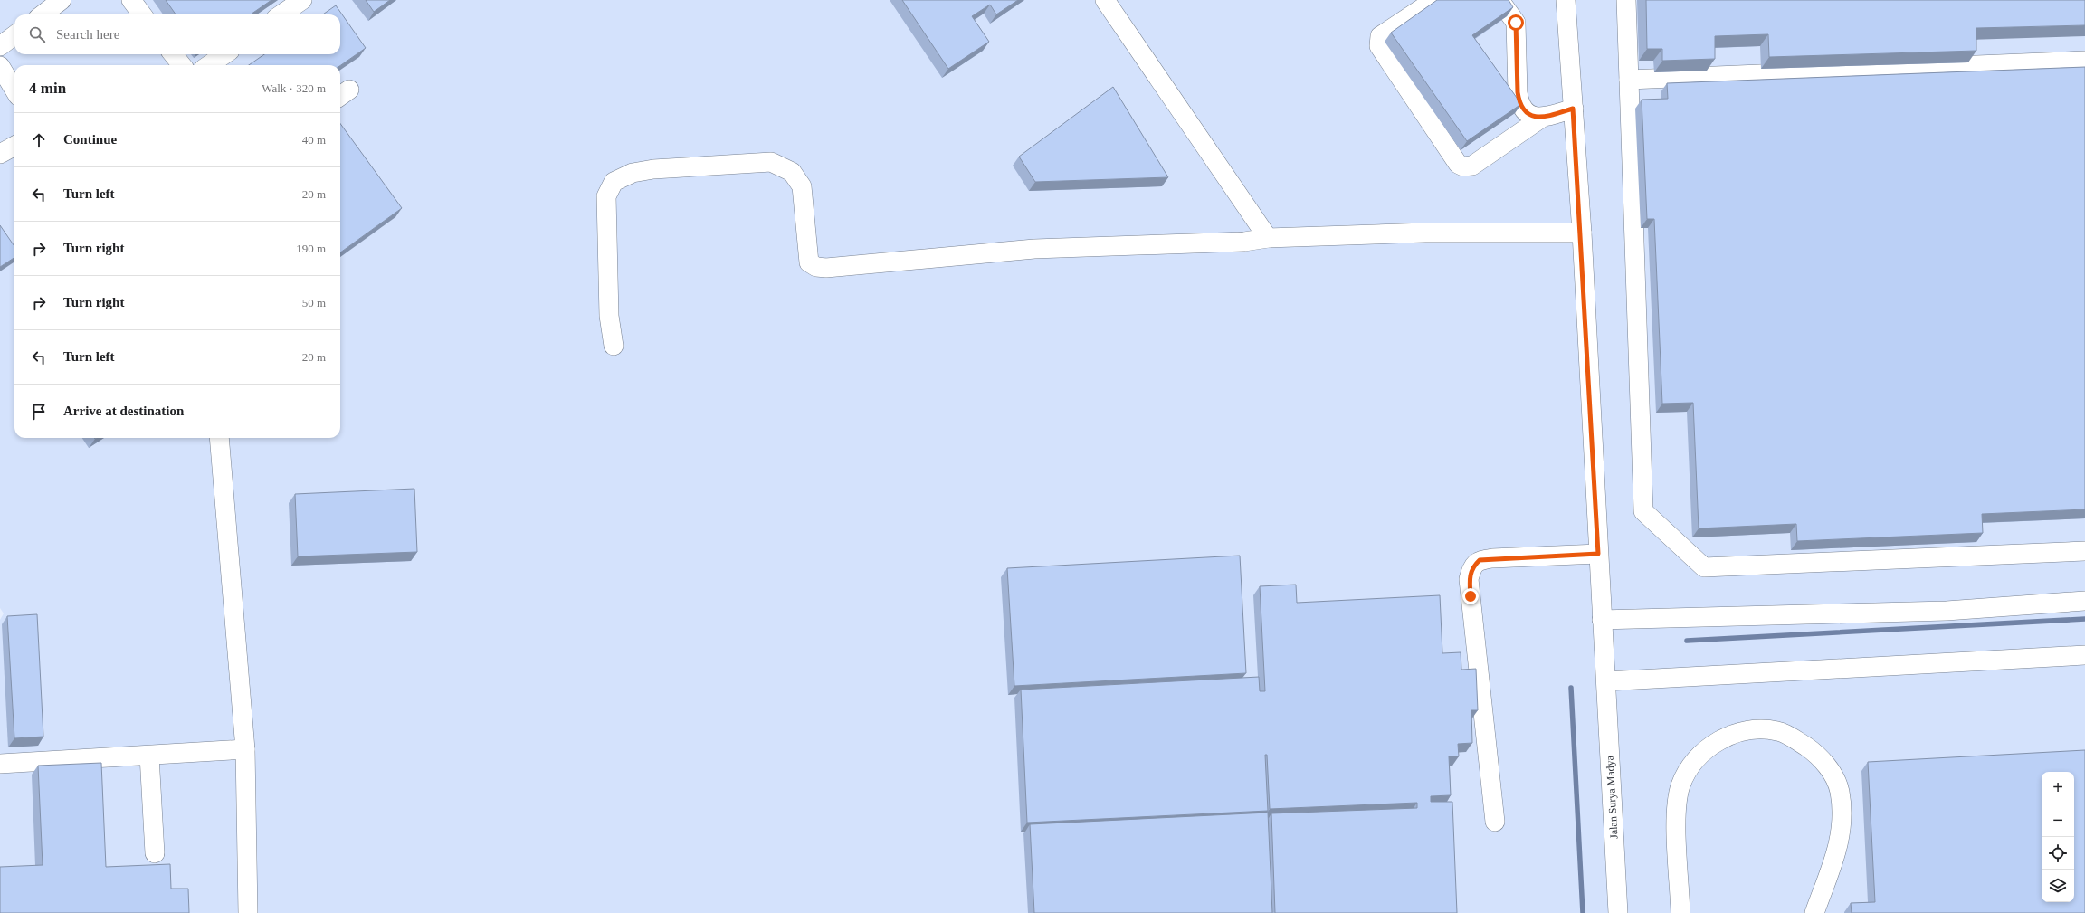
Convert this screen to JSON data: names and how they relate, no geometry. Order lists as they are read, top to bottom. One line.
{"streets":{"street":["Jalan Surya Madya"]},"page":{"search":"Search here","heading":["4 min","Walk · 320 m"],"list":[["Continue","40 m"],["Turn left","20 m"],["Turn right","190 m"],["Turn right","50 m"],["Turn left","20 m"],"Arrive at destination"],"map_buttons":["+","−"]}}
